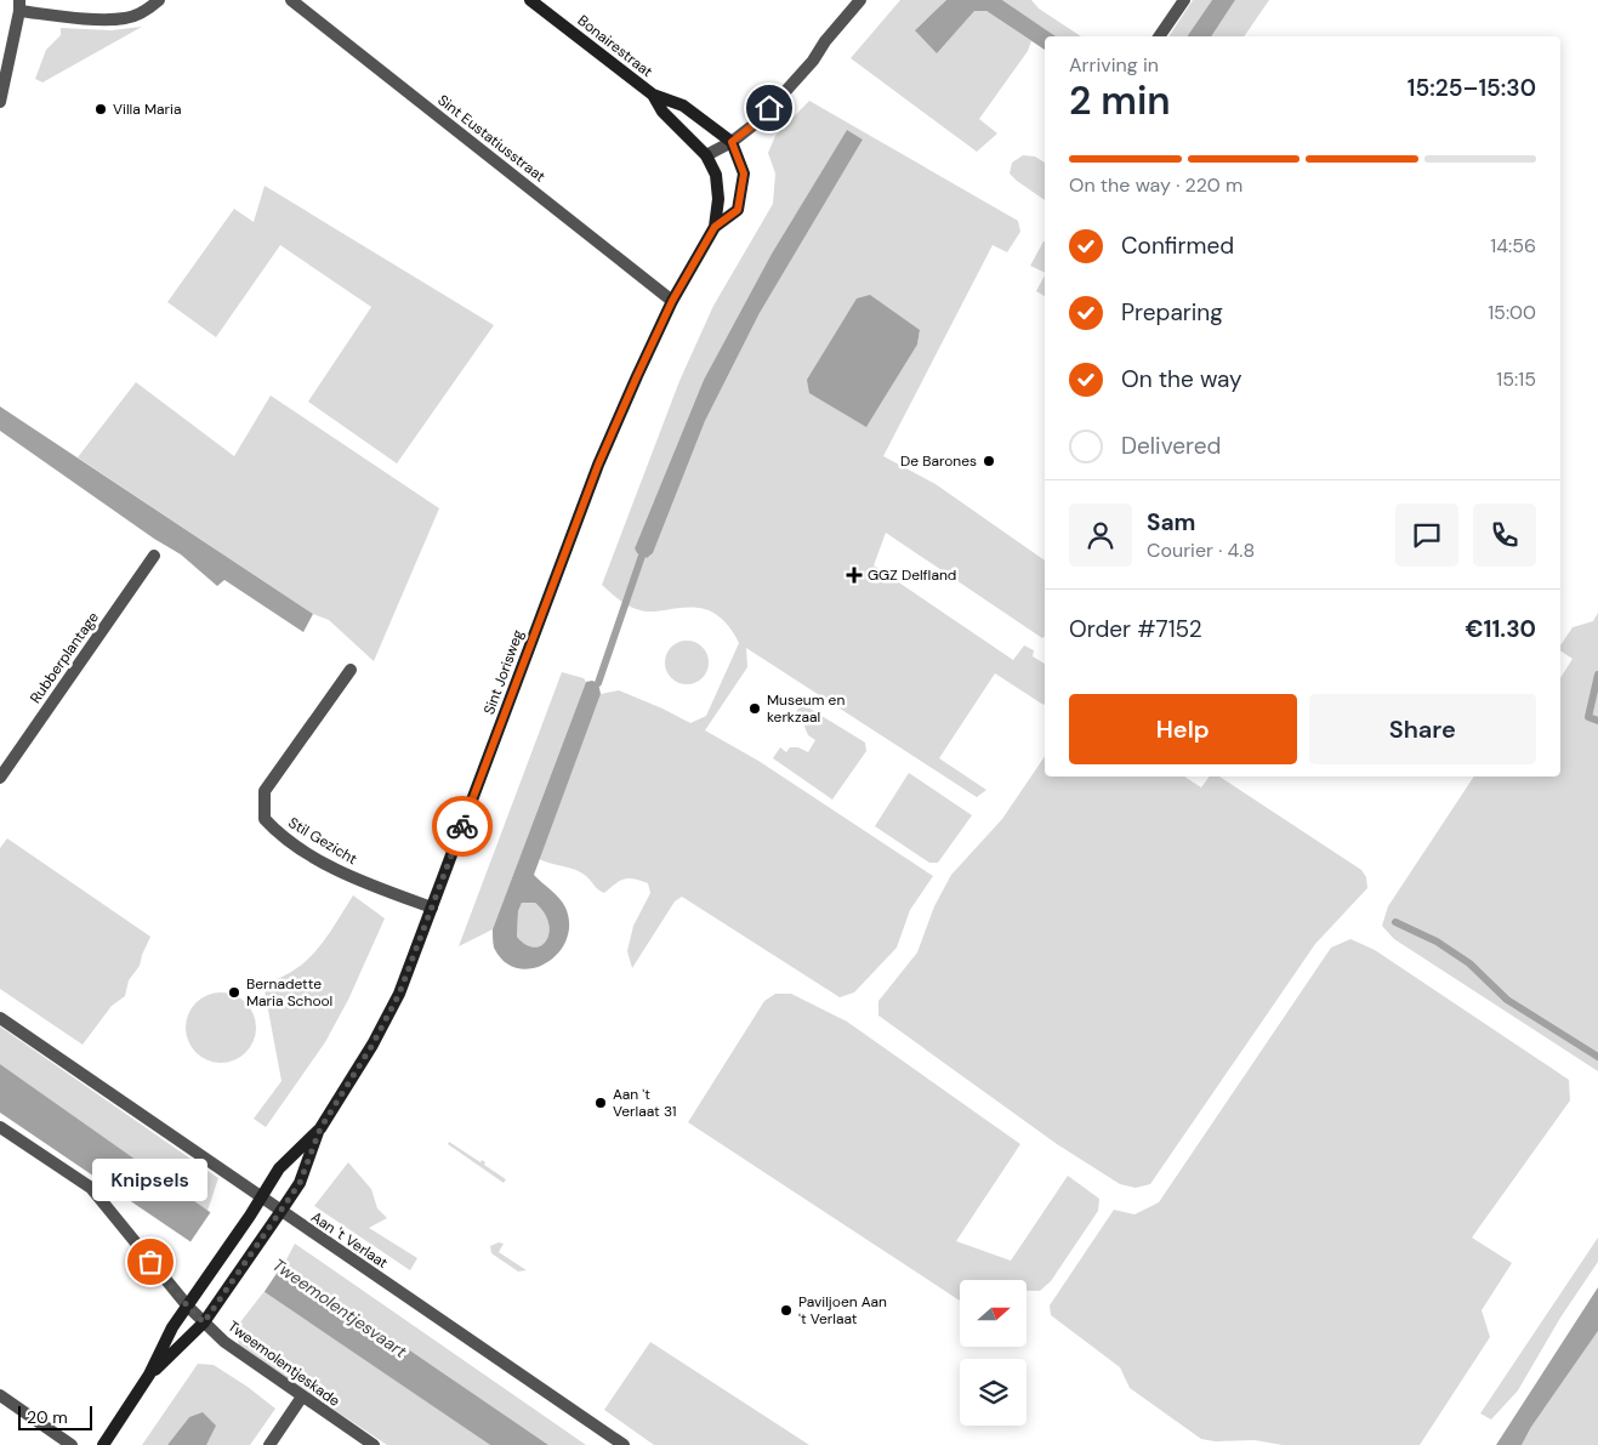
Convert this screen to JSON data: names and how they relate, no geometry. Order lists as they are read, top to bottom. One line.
{"streets":{"main road":["Bonairestraat","Sint Jorisweg"],"street":["Sint Eustatiusstraat","Rubberplantage","Stil Gezicht","Aan 't Verlaat","Tweemolentjeskade"]},"crossings":[["Bonairestraat","Sint Jorisweg"],["Sint Eustatiusstraat","Sint Jorisweg"],["Sint Jorisweg","Stil Gezicht"],["Sint Jorisweg","Aan 't Verlaat"],["Sint Jorisweg","Tweemolentjeskade"]],"water":["Tweemolentjesvaart"],"places":{"other":["Villa Maria","De Barones","Museum en kerkzaal","Bernadette Maria School","Aan 't Verlaat 31","Knipsels","Paviljoen Aan 't Verlaat"],"health":["GGZ Delfland"]},"scale_bar":"20 m","north":"right","page":{"heading":["2 min","Arriving in","15:25–15:30"],"panel":["Sam","Courier · 4.8","Order #7152","€11.30"],"bar":"On the way · 220 m","list":[["Confirmed","14:56"],["Preparing","15:00"],["On the way","15:15"],"Delivered"],"buttons":["Help","Share"],"bubble":"Knipsels","scale":"20 m"}}
